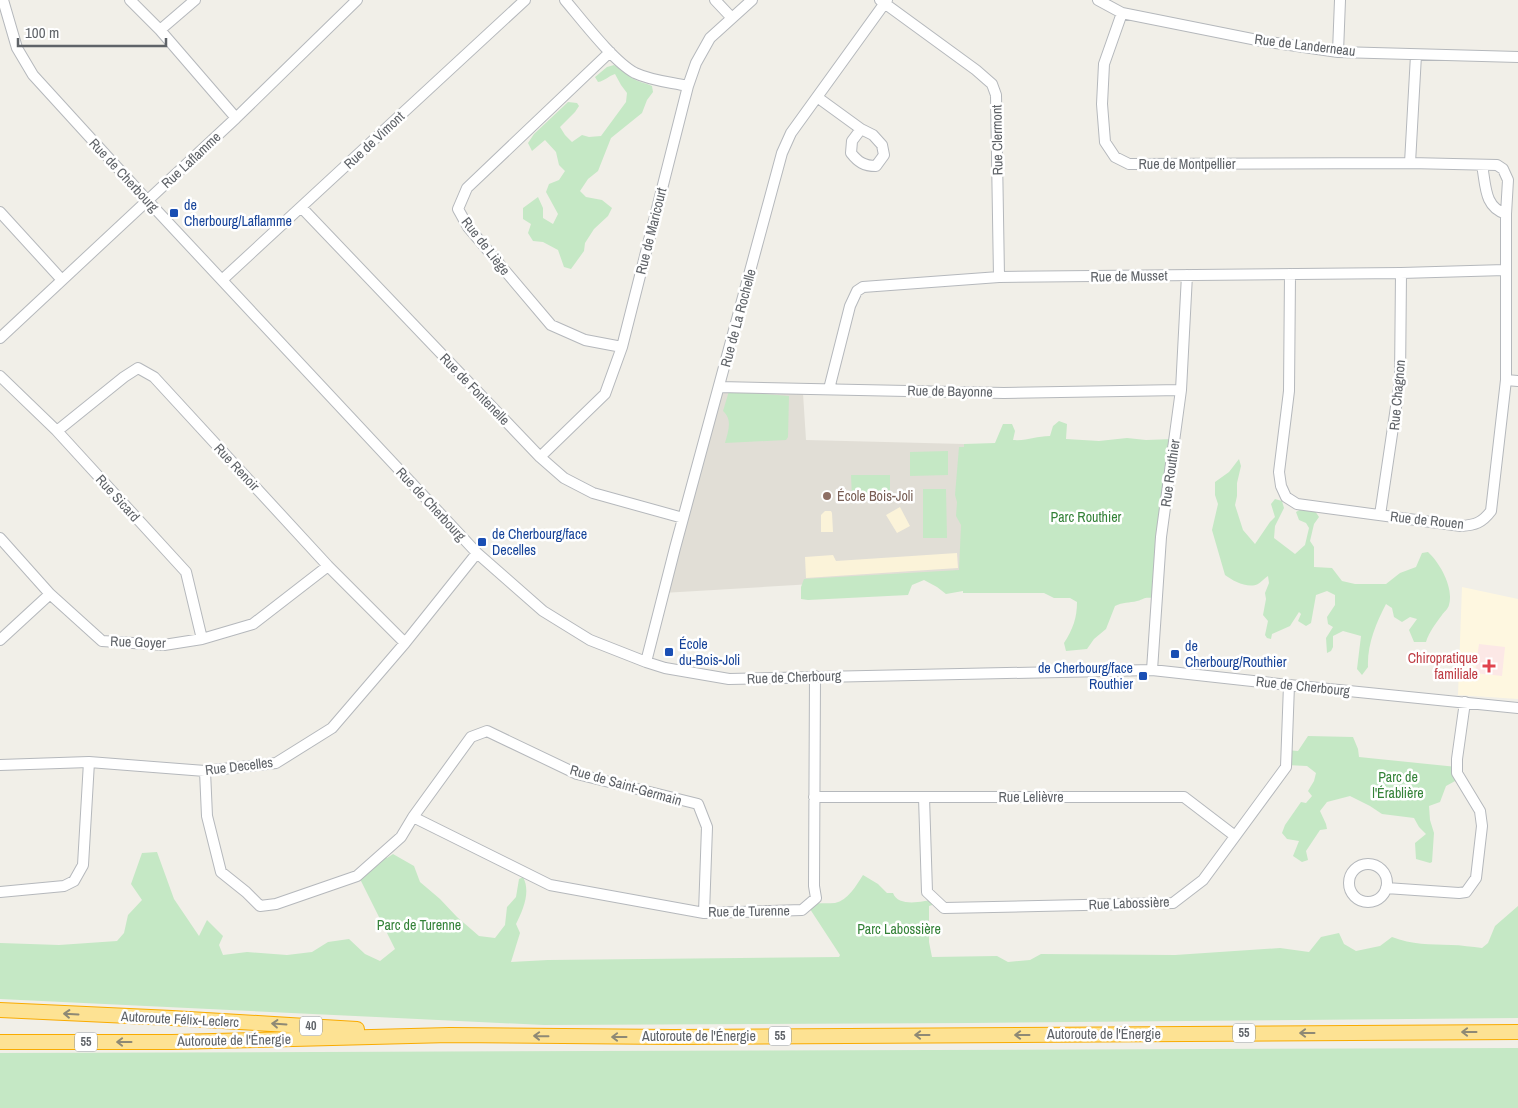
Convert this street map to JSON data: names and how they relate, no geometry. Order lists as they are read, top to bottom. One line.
{"streets":{"highway":["Autoroute Félix-Leclerc","40","55","Autoroute de l'Énergie"],"street":["Rue de Landerneau","Rue de Vimont","Rue Clermont","Rue Laflamme","Rue de Montpellier","Rue de Cherbourg","Rue de Maricourt","Rue de Liège","Rue de Musset","Rue de La Rochelle","Rue de Fontenelle","Rue de Bayonne","Rue Chagnon","Rue Renoir","Rue Routhier","Rue Sicard","Rue de Rouen","Rue Goyer","Rue Decelles","Rue de Saint-Germain","Rue Lelièvre","Rue Labossière","Rue de Turenne"]},"crossings":[["Rue de Landerneau","Rue de Montpellier"],["Rue de Vimont","Rue de Cherbourg"],["Rue de Vimont","Rue de Fontenelle"],["Rue Clermont","Rue de Musset"],["Rue Clermont","Rue de La Rochelle"],["Rue Laflamme","Rue de Cherbourg"],["Rue de Montpellier","Rue de Rouen"],["Rue de Cherbourg","Rue de La Rochelle"],["Rue de Cherbourg","Rue Routhier"],["Rue de Cherbourg","Rue Decelles"],["Rue de Cherbourg","Rue Labossière"],["Rue de Cherbourg","Rue de Turenne"],["Rue de Maricourt","Rue de Liège"],["Rue de Maricourt","Rue de Fontenelle"],["Rue de Musset","Rue de Bayonne"],["Rue de Musset","Rue Chagnon"],["Rue de Musset","Rue Routhier"],["Rue de Musset","Rue de Rouen"],["Rue de La Rochelle","Rue de Fontenelle"],["Rue de La Rochelle","Rue de Bayonne"],["Rue de Bayonne","Rue Routhier"],["Rue Chagnon","Rue de Rouen"],["Rue Renoir","Rue Sicard"],["Rue Renoir","Rue Goyer"],["Rue Renoir","Rue Decelles"],["Rue Sicard","Rue Goyer"],["Rue Decelles","Rue de Saint-Germain"],["Rue de Saint-Germain","Rue de Turenne"],["Rue Lelièvre","Rue Labossière"],["Rue Lelièvre","Rue de Turenne"],["Autoroute Félix-Leclerc","Autoroute de l'Énergie"]],"one_way":["Autoroute Félix-Leclerc","Autoroute de l'Énergie"],"parks":["Parc Routhier","Parc de l'Érablière","Parc de Turenne","Parc Labossière"],"places":{"transit":["de Cherbourg/Laflamme","de Cherbourg/face Decelles","École du-Bois-Joli","de Cherbourg/Routhier","de Cherbourg/face Routhier"],"other":["École Bois-Joli"],"health":["Chiropratique familiale"]},"scale_bar":"100 m"}
